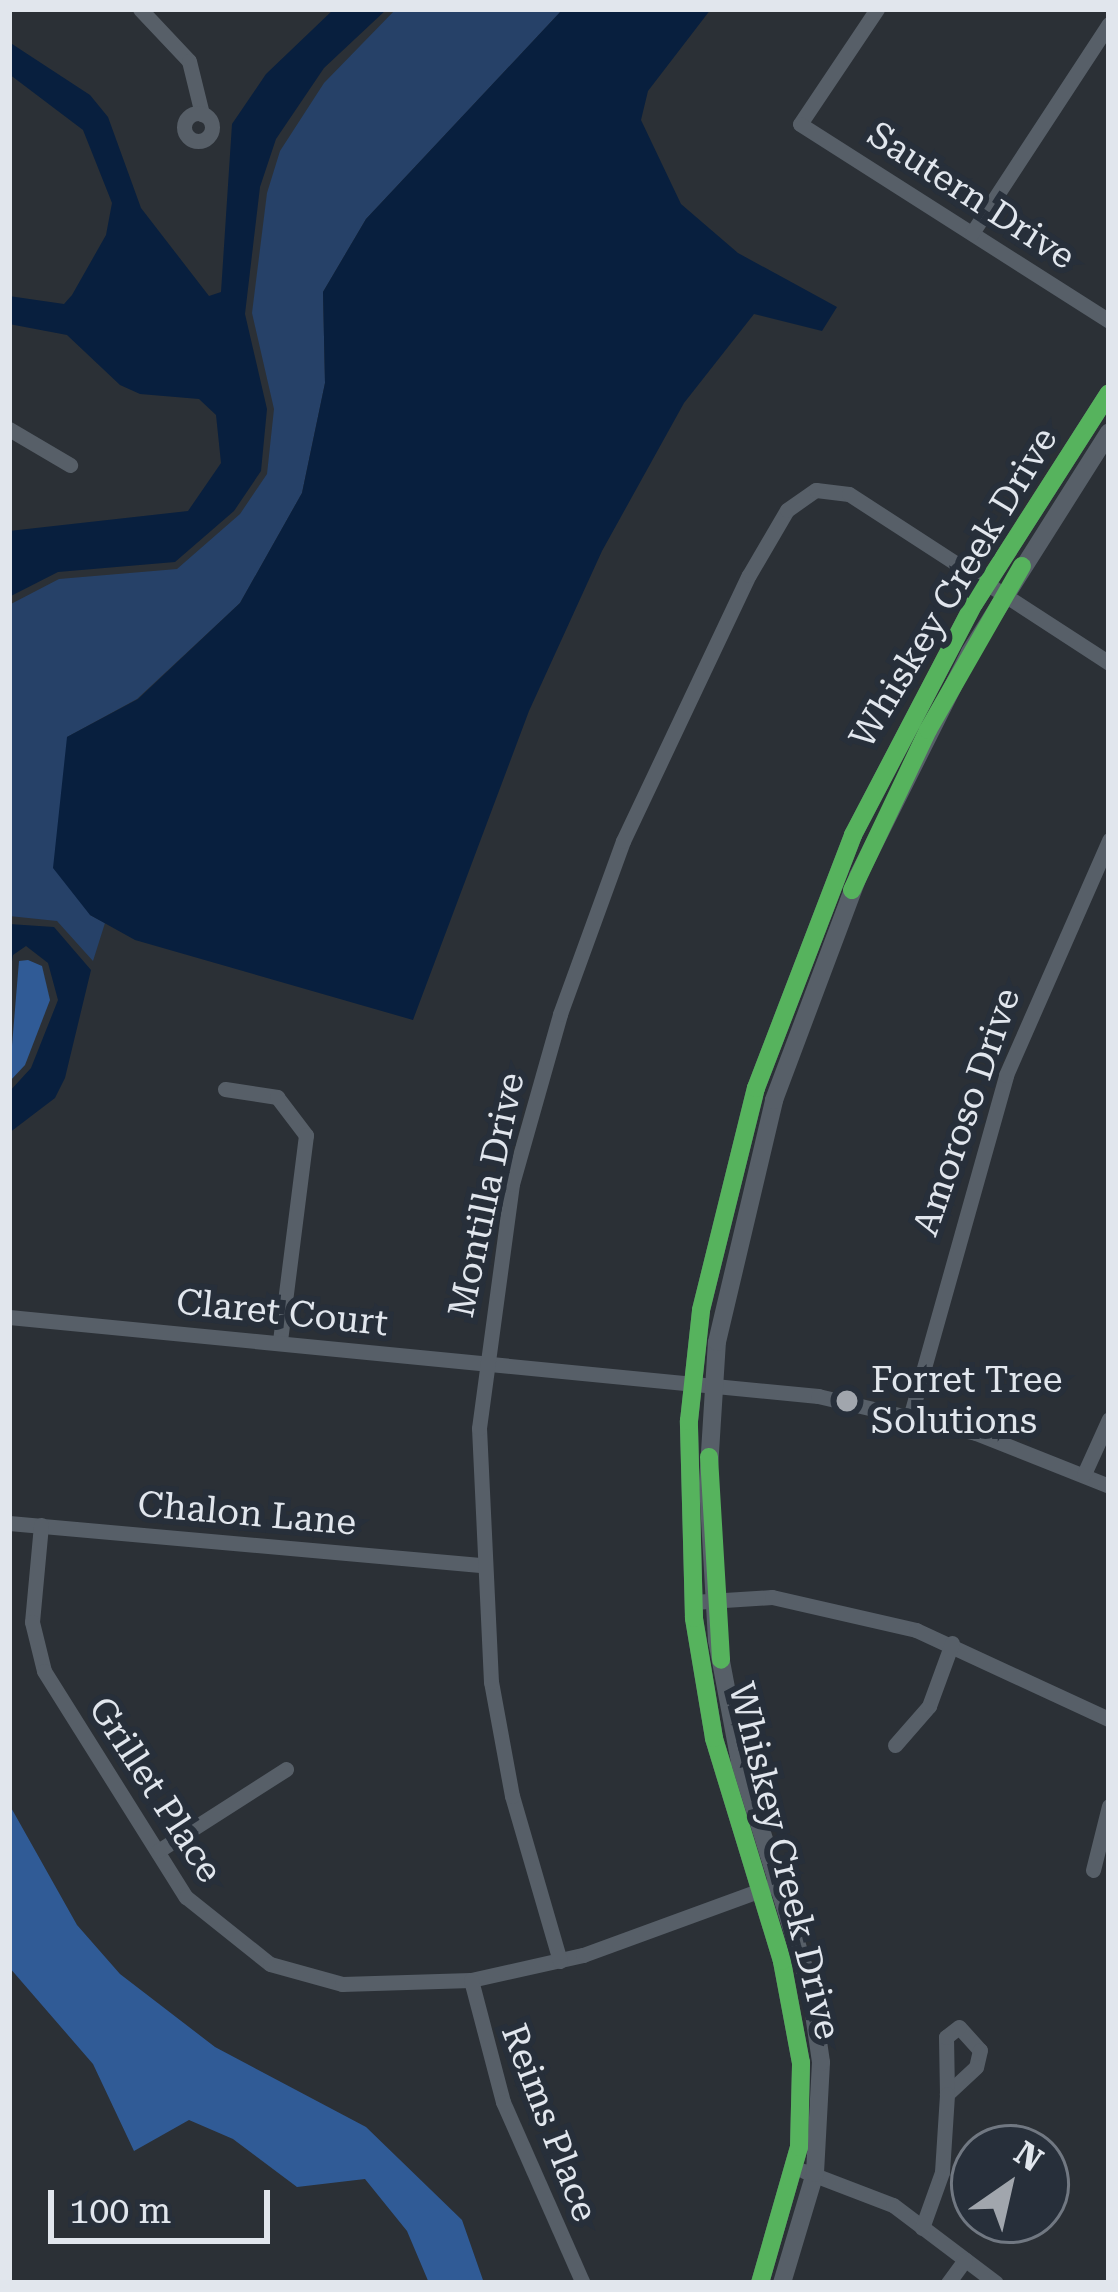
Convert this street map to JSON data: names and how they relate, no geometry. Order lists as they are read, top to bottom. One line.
{"streets":{"street":["Sautern Drive","Whiskey Creek Drive","Amoroso Drive","Montilla Drive","Claret Court","Chalon Lane","Grillet Place","Reims Place"]},"crossings":[["Whiskey Creek Drive","Montilla Drive"],["Whiskey Creek Drive","Claret Court"],["Whiskey Creek Drive","Grillet Place"],["Amoroso Drive","Claret Court"],["Montilla Drive","Claret Court"],["Montilla Drive","Chalon Lane"],["Montilla Drive","Grillet Place"],["Chalon Lane","Grillet Place"],["Grillet Place","Reims Place"]],"places":["Forret Tree Solutions"],"scale_bar":"100 m","north":"top right"}
